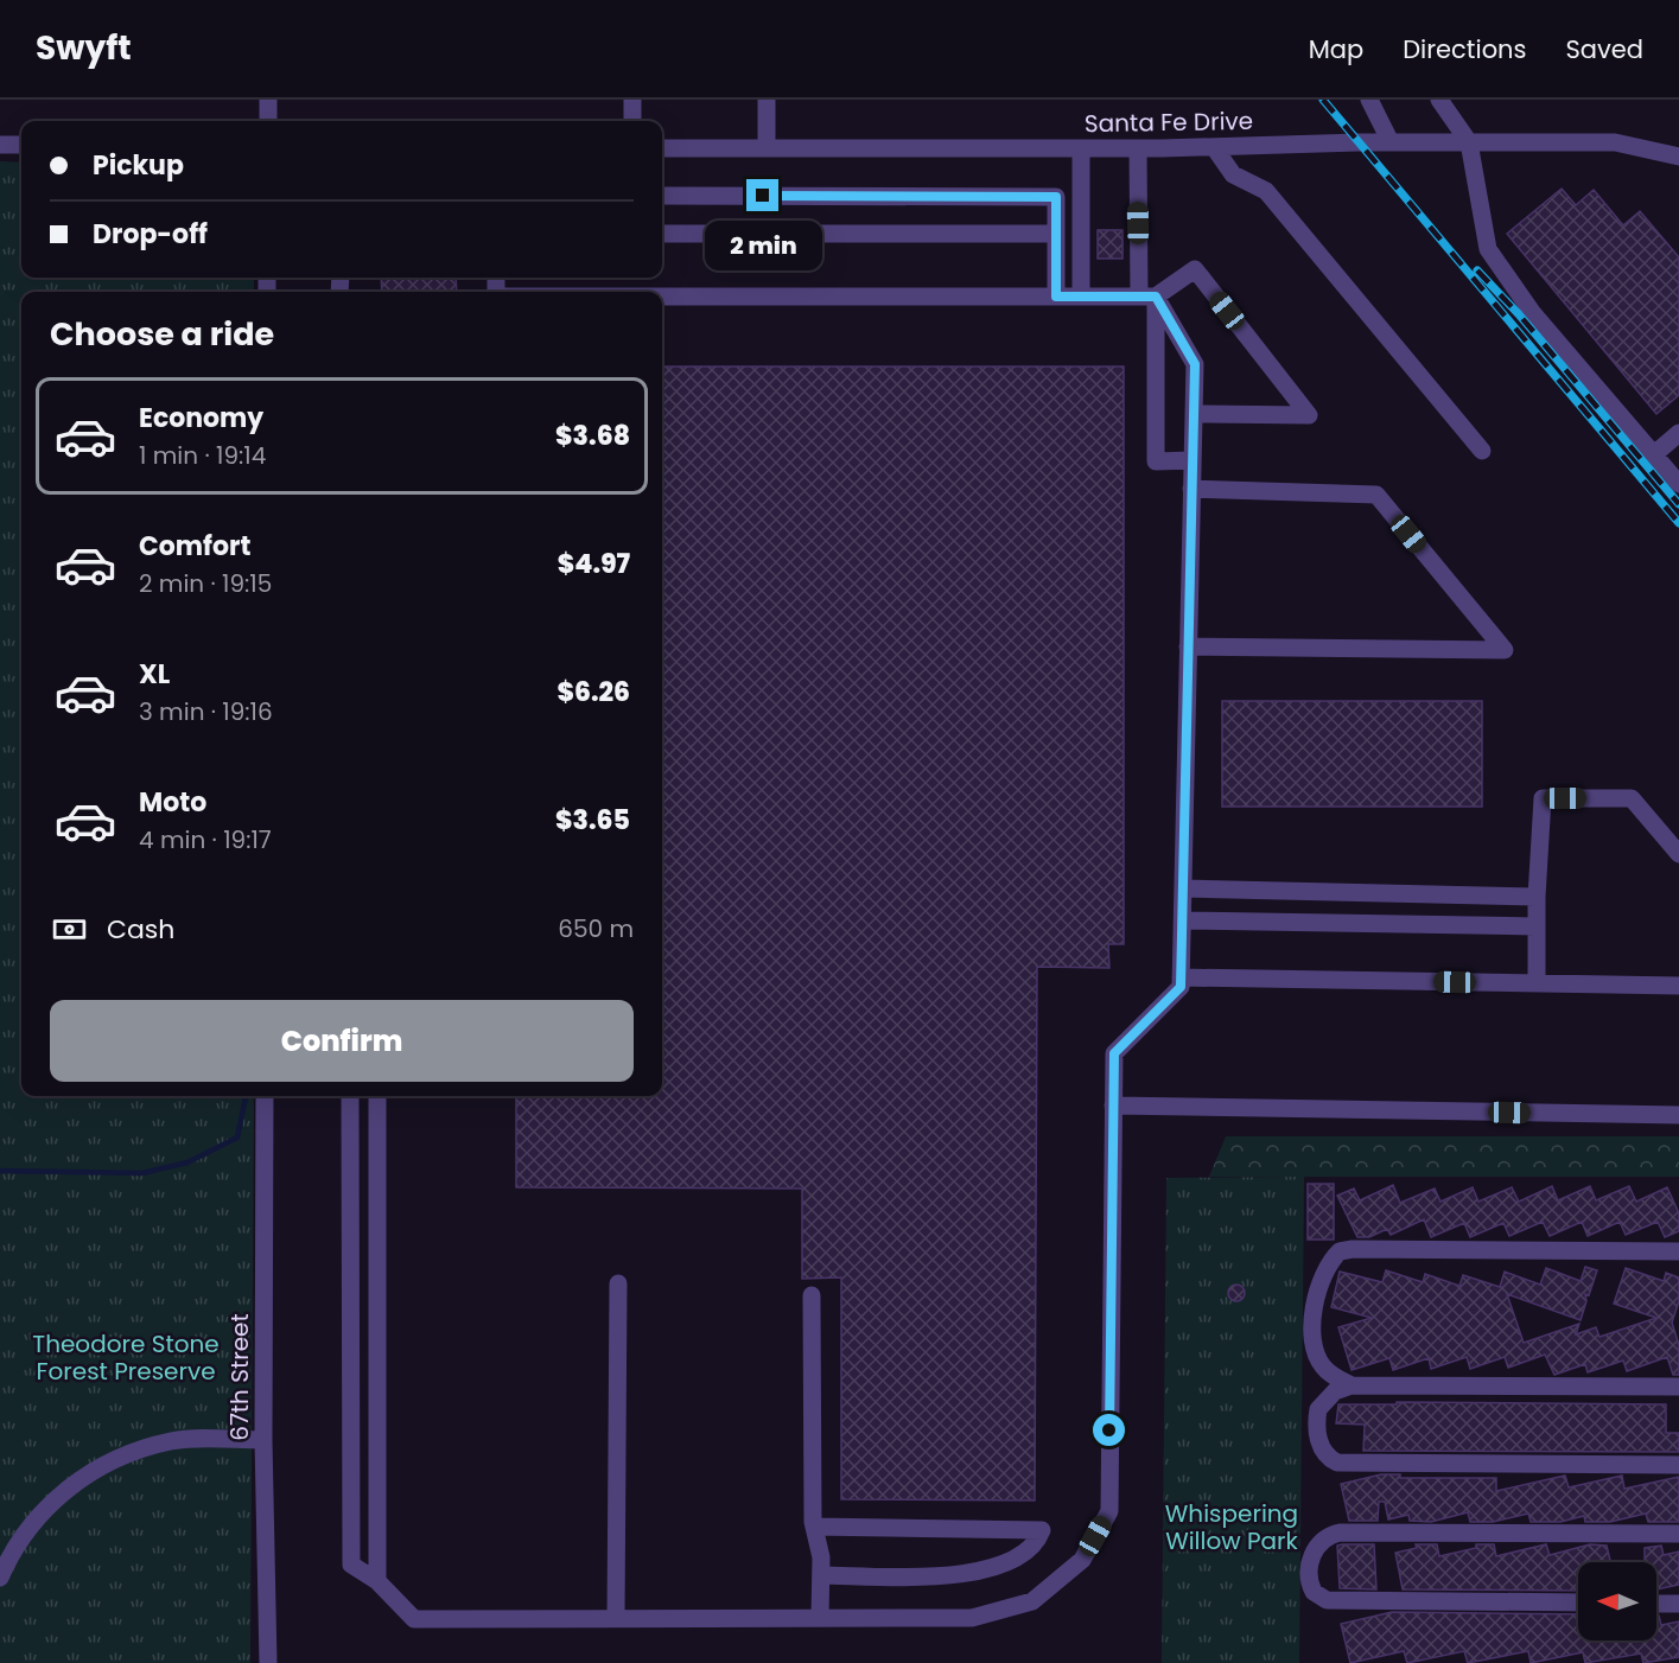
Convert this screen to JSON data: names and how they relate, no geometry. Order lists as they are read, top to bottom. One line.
{"streets":{"street":["Santa Fe Drive","67th Street"]},"parks":["Theodore Stone Forest Preserve","Whispering Willow Park"],"north":"left","page":{"header":"Swyft","nav":["Map","Directions","Saved"],"banner":["Pickup","Drop-off"],"bubble":"2 min","heading":"Choose a ride","list":[{"name":"Economy","note":"1 min · 19:14","value":"$3.68"},{"name":"Comfort","note":"2 min · 19:15","value":"$4.97"},{"name":"XL","note":"3 min · 19:16","value":"$6.26"},{"name":"Moto","note":"4 min · 19:17","value":"$3.65"}],"pay":["Cash","650 m"],"buttons":"Confirm"}}
